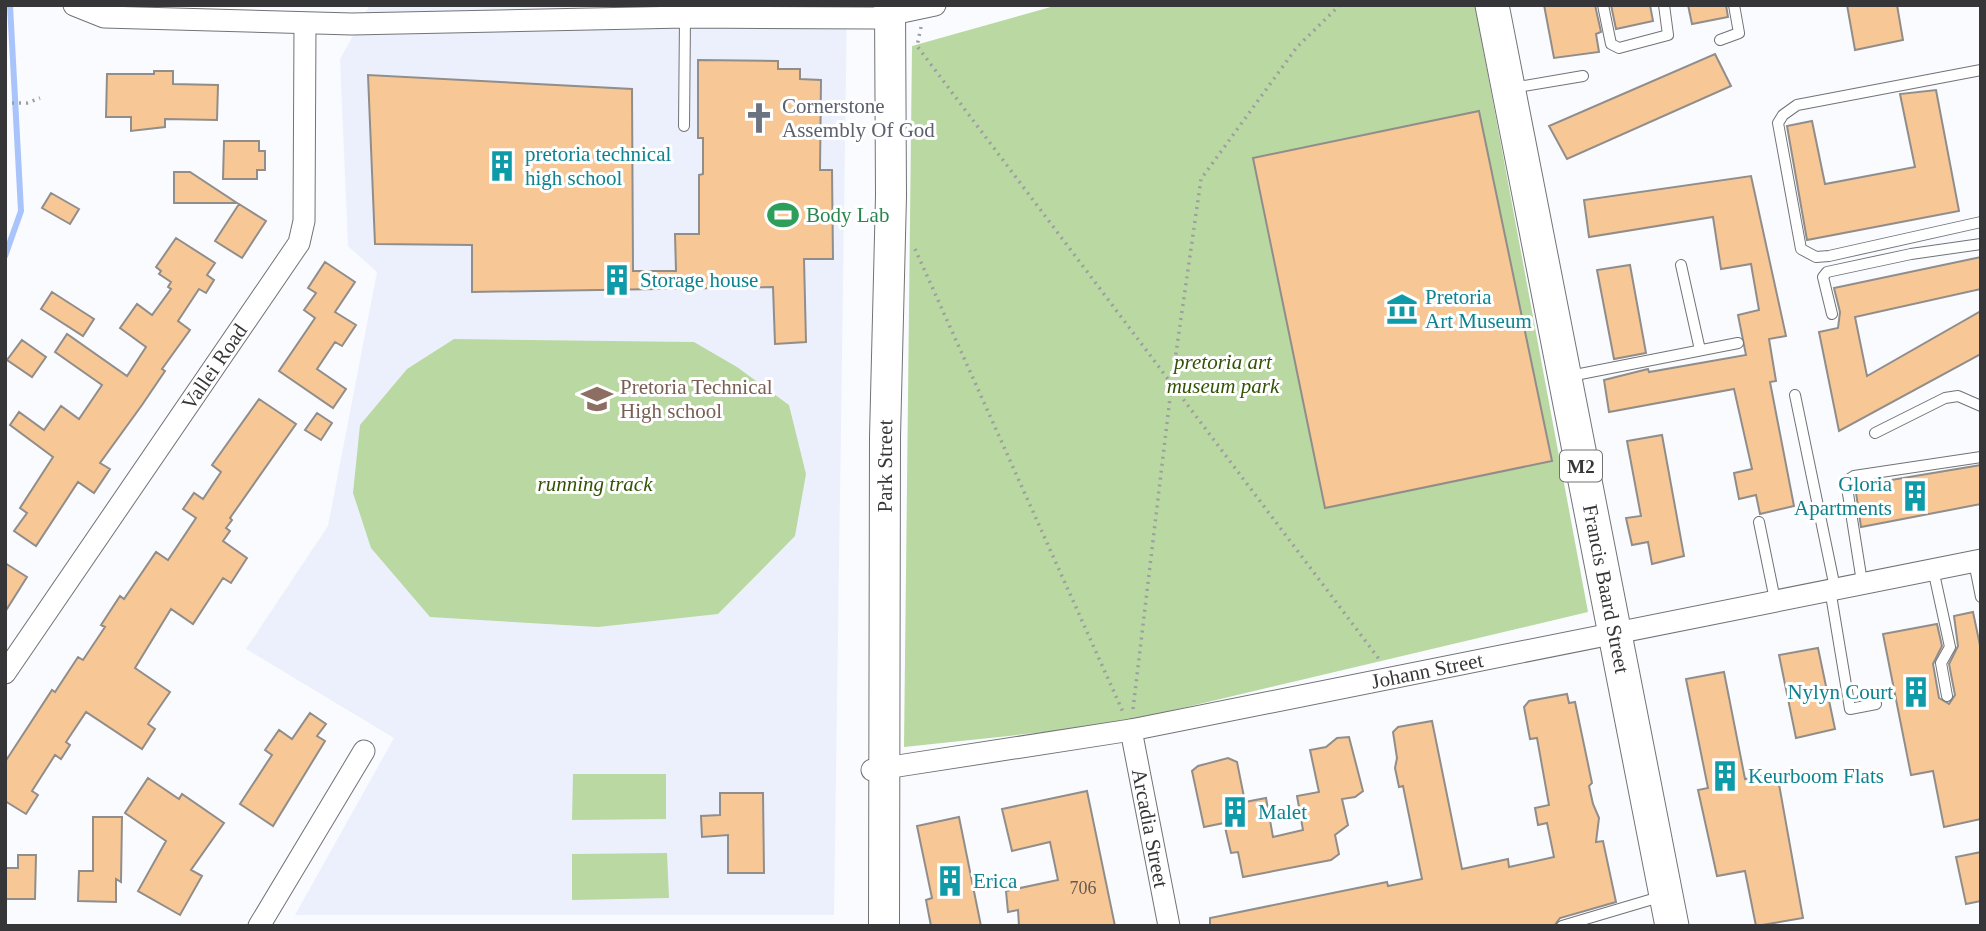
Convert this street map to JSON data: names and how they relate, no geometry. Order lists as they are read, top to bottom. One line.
{"streets":{"main road":["M2","Francis Baard Street"],"street":["Vallei Road","Park Street","Johann Street","Arcadia Street"]},"crossings":[["Park Street","Johann Street"],["Francis Baard Street","Johann Street"],["Johann Street","Arcadia Street"]],"parks":["pretoria art museum park","running track"],"places":{"church":["Cornerstone Assembly Of God"],"building":["pretoria technical high school","Storage house","Gloria Apartments","Nylyn Court","Keurboom Flats","Malet","Erica"],"sports":["Body Lab"],"museum":["Pretoria Art Museum"],"school or university":["Pretoria Technical High school"]},"house_numbers":["706"]}
